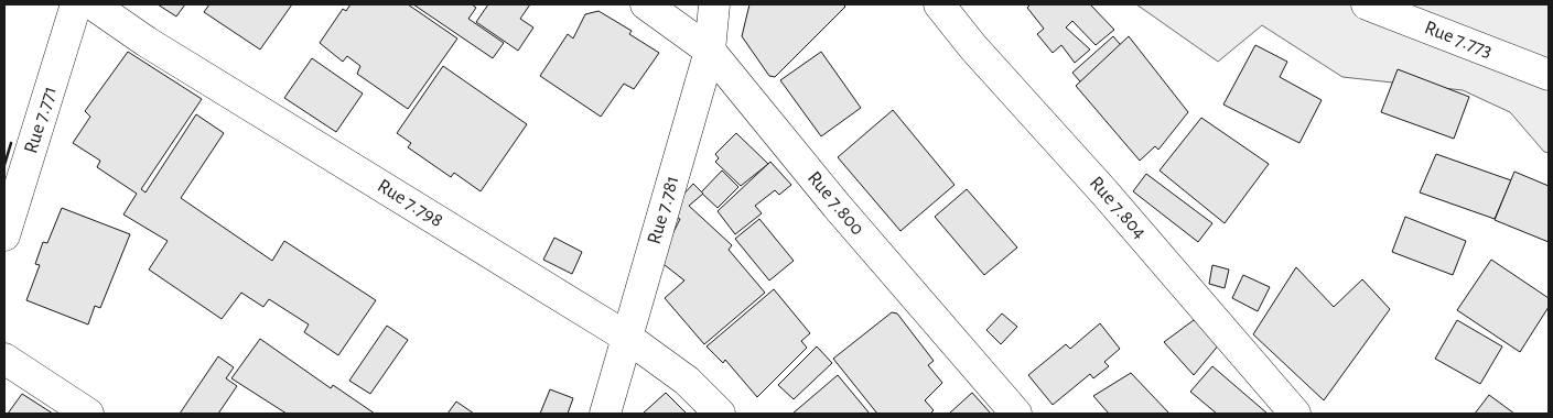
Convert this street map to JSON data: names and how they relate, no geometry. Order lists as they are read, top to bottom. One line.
{"streets":{"street":["Rue 7.773","Rue 7.771","Rue 7.798","Rue 7.800","Rue 7.804","Rue 7.781"]},"crossings":[["Rue 7.798","Rue 7.781"],["Rue 7.800","Rue 7.781"]]}
